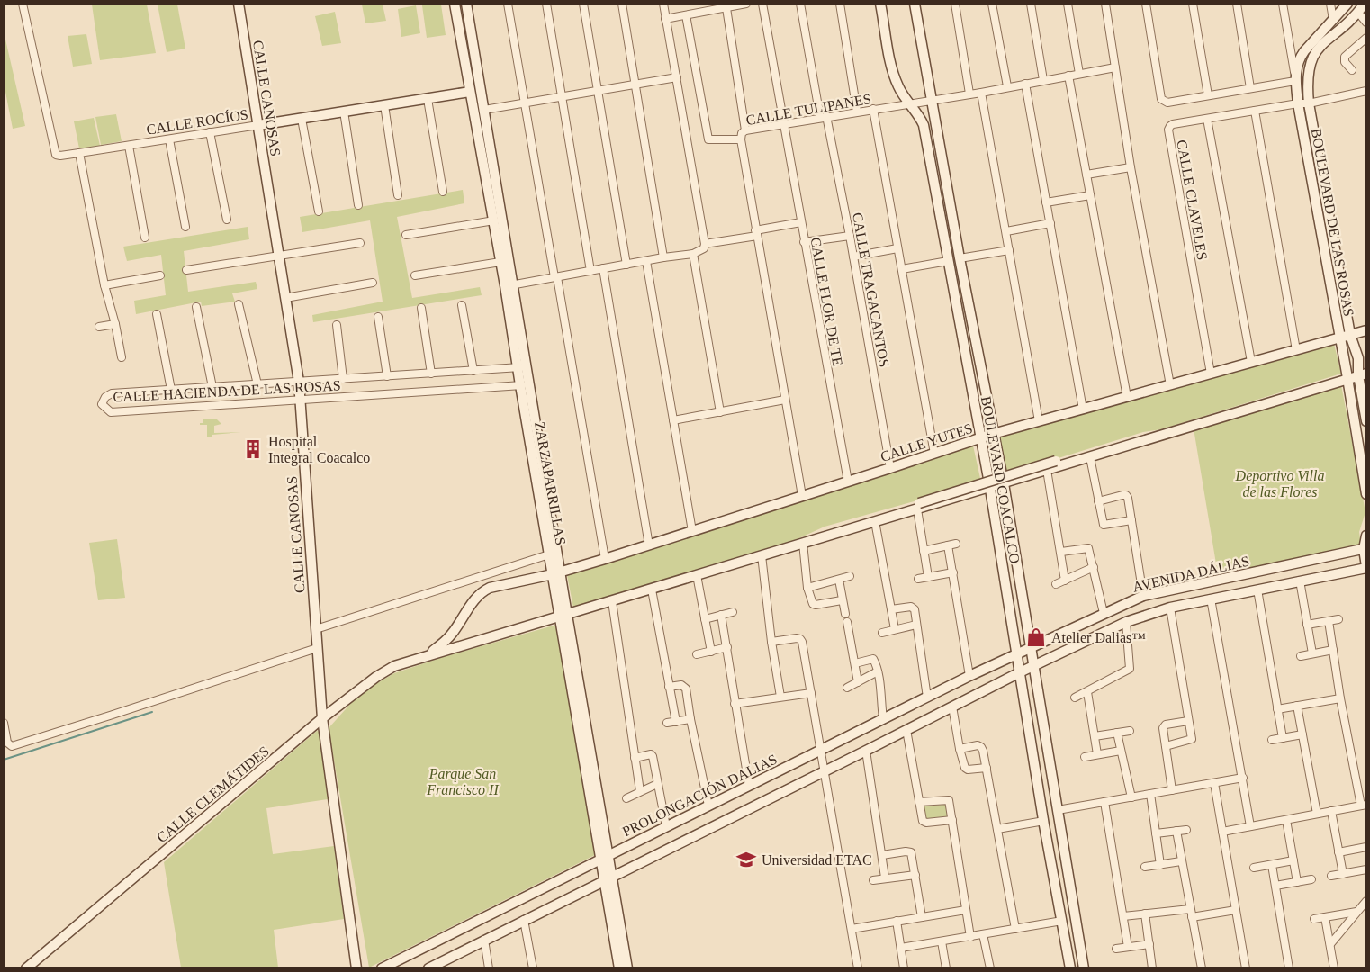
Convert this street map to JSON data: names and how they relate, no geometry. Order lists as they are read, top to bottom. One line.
{"streets":{"main road":["CALLE CANOSAS","CALLE ROCÍOS","BOULEVARD DE LAS ROSAS","CALLE YUTES","BOULEVARD COACALCO","ZARZAPARRILLAS","AVENIDA DÁLIAS","CALLE CLEMÁTIDES","PROLONGACIÓN DALIAS"],"street":["CALLE TULIPANES","CALLE CLAVELES","CALLE TRAGACANTOS","CALLE FLOR DE TE","CALLE HACIENDA DE LAS ROSAS"]},"crossings":[["CALLE CANOSAS","CALLE ROCÍOS"],["CALLE CANOSAS","CALLE HACIENDA DE LAS ROSAS"],["CALLE CANOSAS","CALLE CLEMÁTIDES"],["CALLE TULIPANES","CALLE TRAGACANTOS"],["CALLE TULIPANES","CALLE FLOR DE TE"],["CALLE TULIPANES","CALLE YUTES"],["CALLE TULIPANES","BOULEVARD COACALCO"],["CALLE ROCÍOS","ZARZAPARRILLAS"],["CALLE CLAVELES","BOULEVARD DE LAS ROSAS"],["CALLE CLAVELES","CALLE YUTES"],["BOULEVARD DE LAS ROSAS","CALLE YUTES"],["CALLE TRAGACANTOS","CALLE YUTES"],["CALLE FLOR DE TE","CALLE YUTES"],["CALLE HACIENDA DE LAS ROSAS","ZARZAPARRILLAS"],["CALLE YUTES","BOULEVARD COACALCO"],["CALLE YUTES","ZARZAPARRILLAS"],["CALLE YUTES","CALLE CLEMÁTIDES"],["BOULEVARD COACALCO","AVENIDA DÁLIAS"],["BOULEVARD COACALCO","PROLONGACIÓN DALIAS"],["ZARZAPARRILLAS","CALLE CLEMÁTIDES"],["ZARZAPARRILLAS","PROLONGACIÓN DALIAS"],["AVENIDA DÁLIAS","PROLONGACIÓN DALIAS"]],"parks":["Deportivo Villa de las Flores","Parque San Francisco II"],"places":{"building":["Hospital Integral Coacalco"],"shop":["Atelier Dalias™"],"school or university":["Universidad ETAC"]}}
